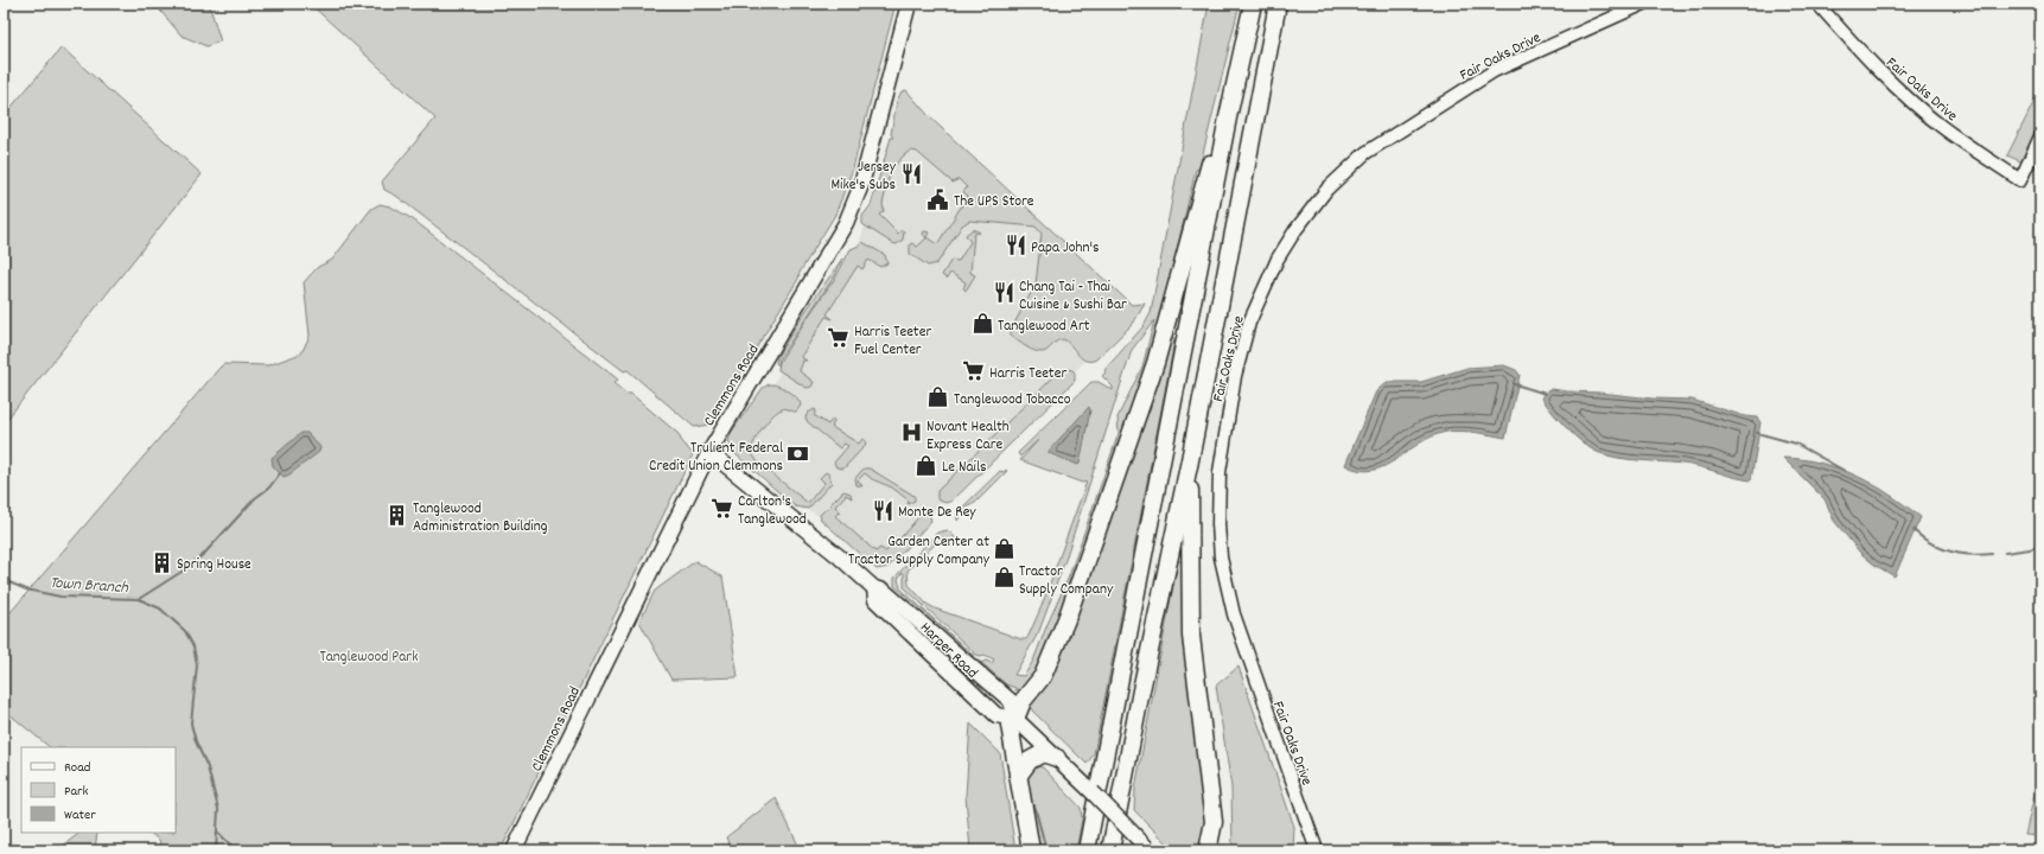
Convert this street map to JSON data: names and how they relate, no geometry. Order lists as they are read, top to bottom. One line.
{"streets":{"main road":["Clemmons Road","Harper Road"],"street":["Fair Oaks Drive"]},"crossings":[["Clemmons Road","Harper Road"]],"water":["Town Branch"],"parks":["Tanglewood Park"],"places":{"restaurant":["Jersey Mike's Subs","Papa John's","Chang Tai - Thai Cuisine & Sushi Bar","Monte De Rey"],"public building":["The UPS Store"],"shop":["Tanglewood Art","Tanglewood Tobacco","Le Nails","Garden Center at Tractor Supply Company","Tractor Supply Company"],"supermarket":["Harris Teeter Fuel Center","Harris Teeter","Carlton's Tanglewood"],"hospital":["Novant Health Express Care"],"bank":["Trulient Federal Credit Union Clemmons"],"building":["Tanglewood Administration Building","Spring House"]},"legend":["Road","Park","Water"]}
